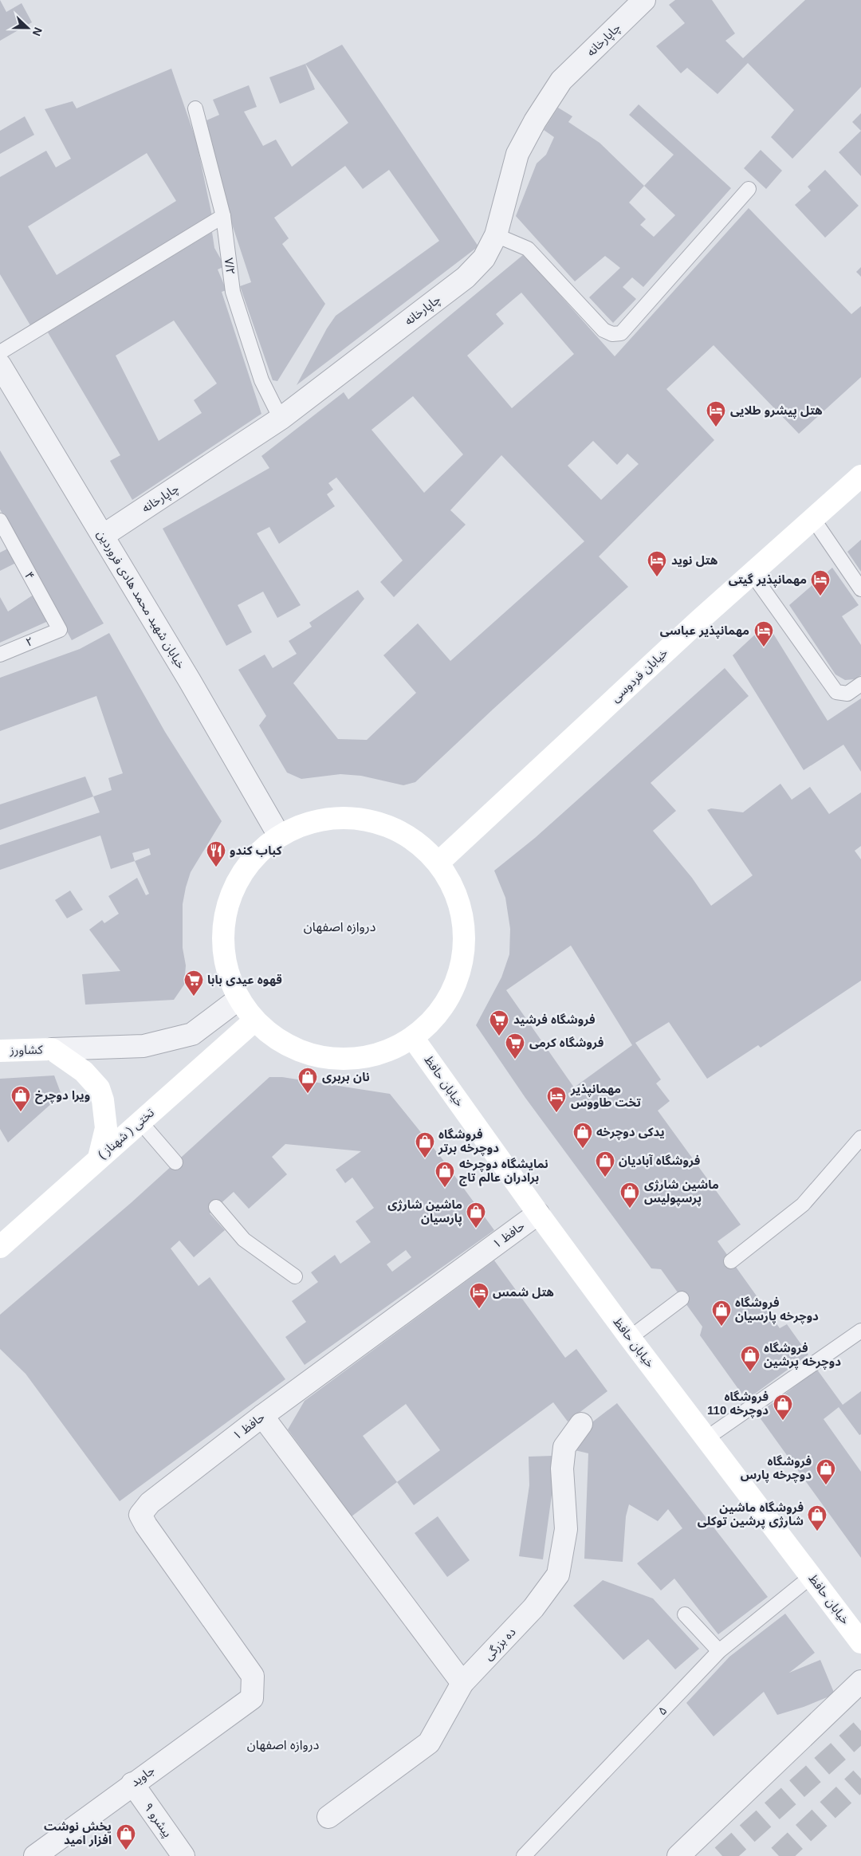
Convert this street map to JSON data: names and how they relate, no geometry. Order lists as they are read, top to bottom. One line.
{"streets":{"street":["چاپارخانه","خیابان شهید محمد هادی فروردین","خیابان فردوسی","کشاورز","خیابان حافظ","تختی ( شهناز )","حافظ ۱","ده بزرگی","جاوید","پیشرو ۹"],"lane":["۷/۲","۴","۲","۵"]},"crossings":[["چاپارخانه","۷/۲"],["چاپارخانه","خیابان شهید محمد هادی فروردین"],["۴","۲"],["خیابان حافظ","حافظ ۱"],["خیابان حافظ","۵"],["حافظ ۱","جاوید"],["جاوید","پیشرو ۹"]],"districts":["دروازه اصفهان","دروازه اصفهان"],"places":{"hotel":["هتل پیشرو طلایی","هتل نوید","مهمانپذیر گیتی","مهمانپذیر عباسی","مهمانپذیر تخت طاووس","هتل شمس"],"restaurant":["کباب کندو"],"supermarket":["قهوه عیدی بابا","فروشگاه فرشید","فروشگاه کرمی"],"shop":["نان بربری","ویرا دوچرخ","یدکی دوچرخه","فروشگاه دوچرخه برتر","فروشگاه آبادیان","نمایشگاه دوچرخه برادران عالم تاج","ماشین شارژی پرسپولیس","ماشین شارژی پارسيان","فروشگاه دوچرخه پارسیان","فروشگاه دوچرخه پرشین","فروشگاه دوچرخه 110","فروشگاه دوچرخه پارس","فروشگاه ماشین شارژی پرشین توکلی","پخش نوشت افزار امید"]},"north":"right"}
